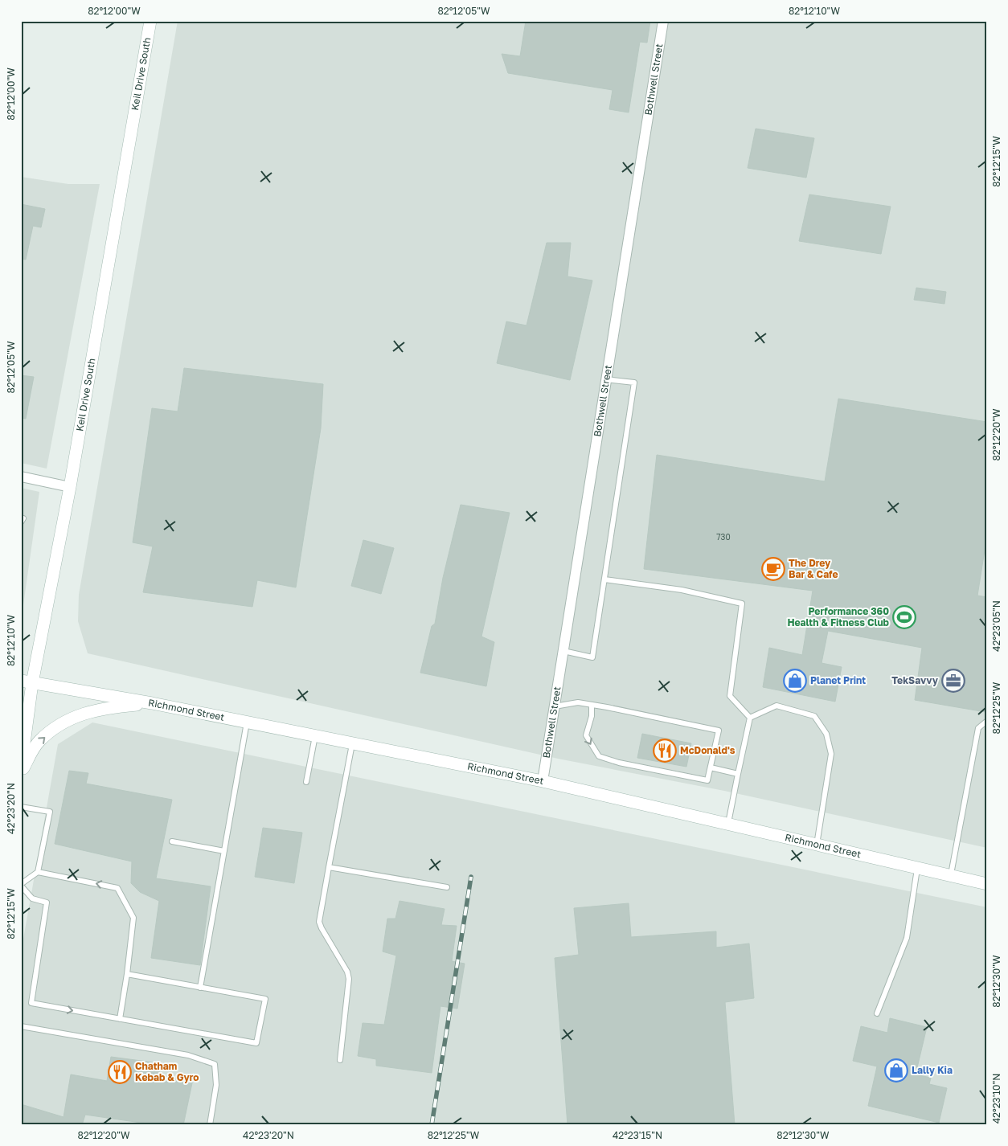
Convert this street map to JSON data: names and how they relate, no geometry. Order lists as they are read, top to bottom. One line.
{"streets":{"main road":["Keil Drive South","Richmond Street"],"street":["Bothwell Street"]},"crossings":[["Keil Drive South","Richmond Street"],["Bothwell Street","Richmond Street"]],"places":{"cafe":["The Drey Bar & Cafe"],"sports":["Performance 360 Health & Fitness Club"],"shop":["Planet Print","Lally Kia"],"office":["TekSavvy"],"restaurant":["McDonald's","Chatham Kebab & Gyro"]},"house_numbers":["730"],"coordinates":["82°12'00\"W","82°12'05\"W","82°12'10\"W","82°12'15\"W","82°12'20\"W","42°23'05\"N","82°12'25\"W","42°23'20\"N","82°12'30\"W","42°23'10\"N","42°23'15\"N"]}
